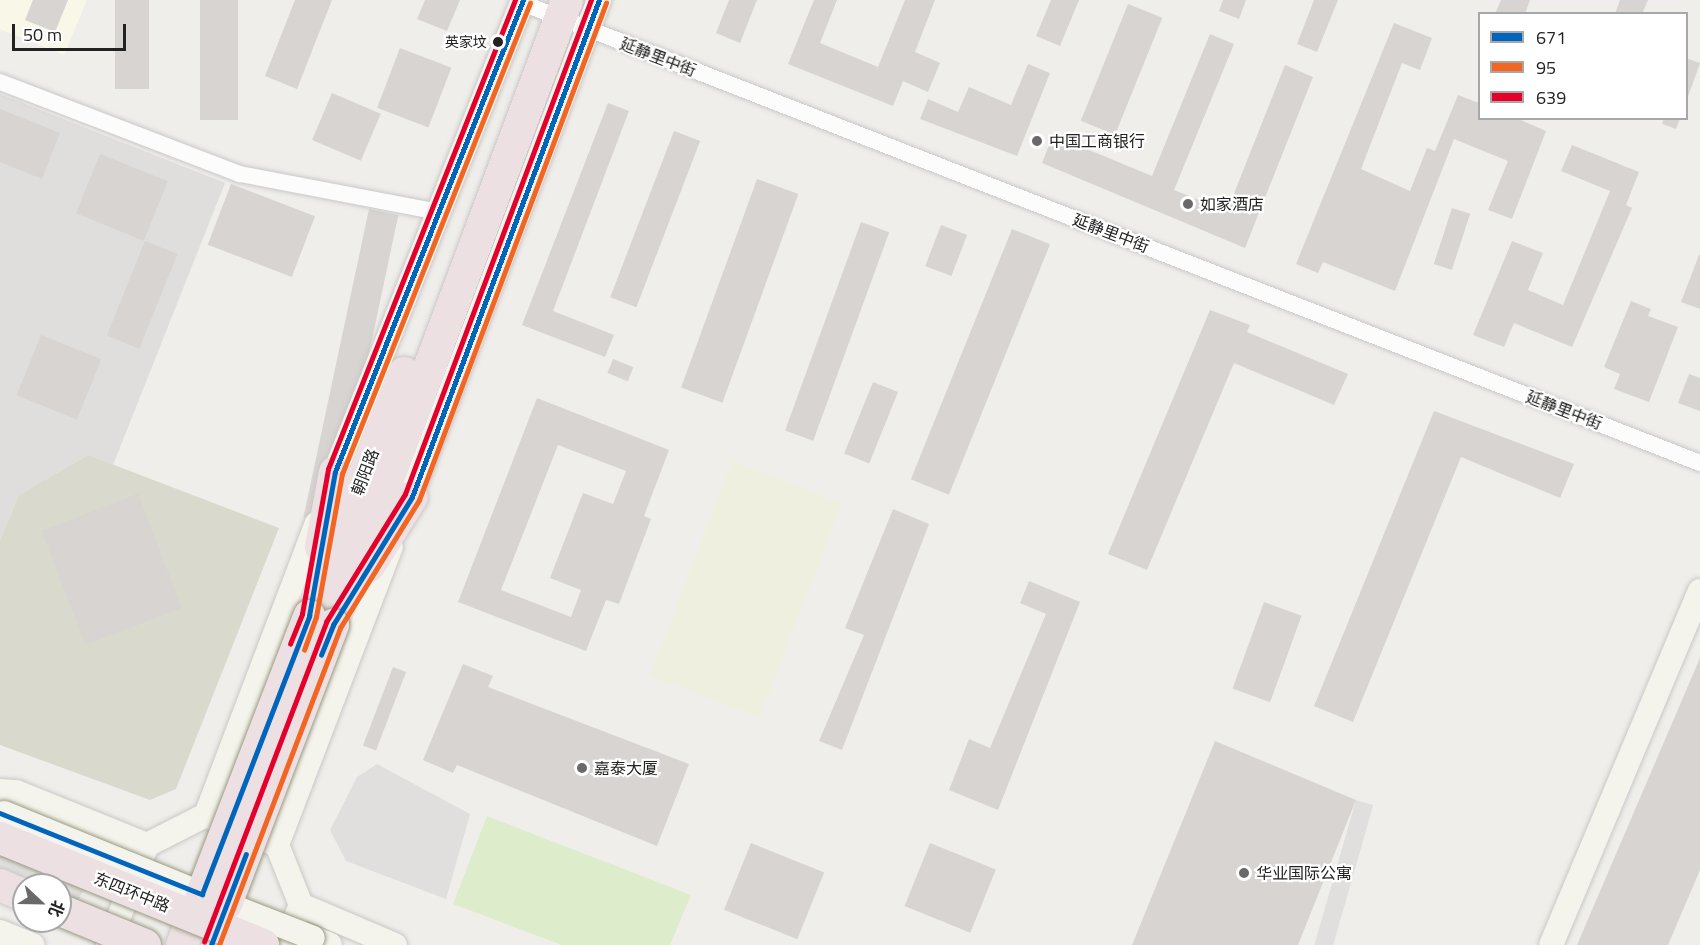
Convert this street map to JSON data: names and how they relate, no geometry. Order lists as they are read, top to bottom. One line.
{"streets":{"highway":["朝阳路","东四环中路"],"street":["延静里中街"]},"crossings":[["延静里中街","朝阳路"],["朝阳路","东四环中路"]],"places":["英家坟","中国工商银行","如家酒店","嘉泰大厦","华业国际公寓"],"lines":["transit line 671","transit line 639","transit line 95"],"legend":["671","95","639"],"scale_bar":"50 m","north":"right"}
